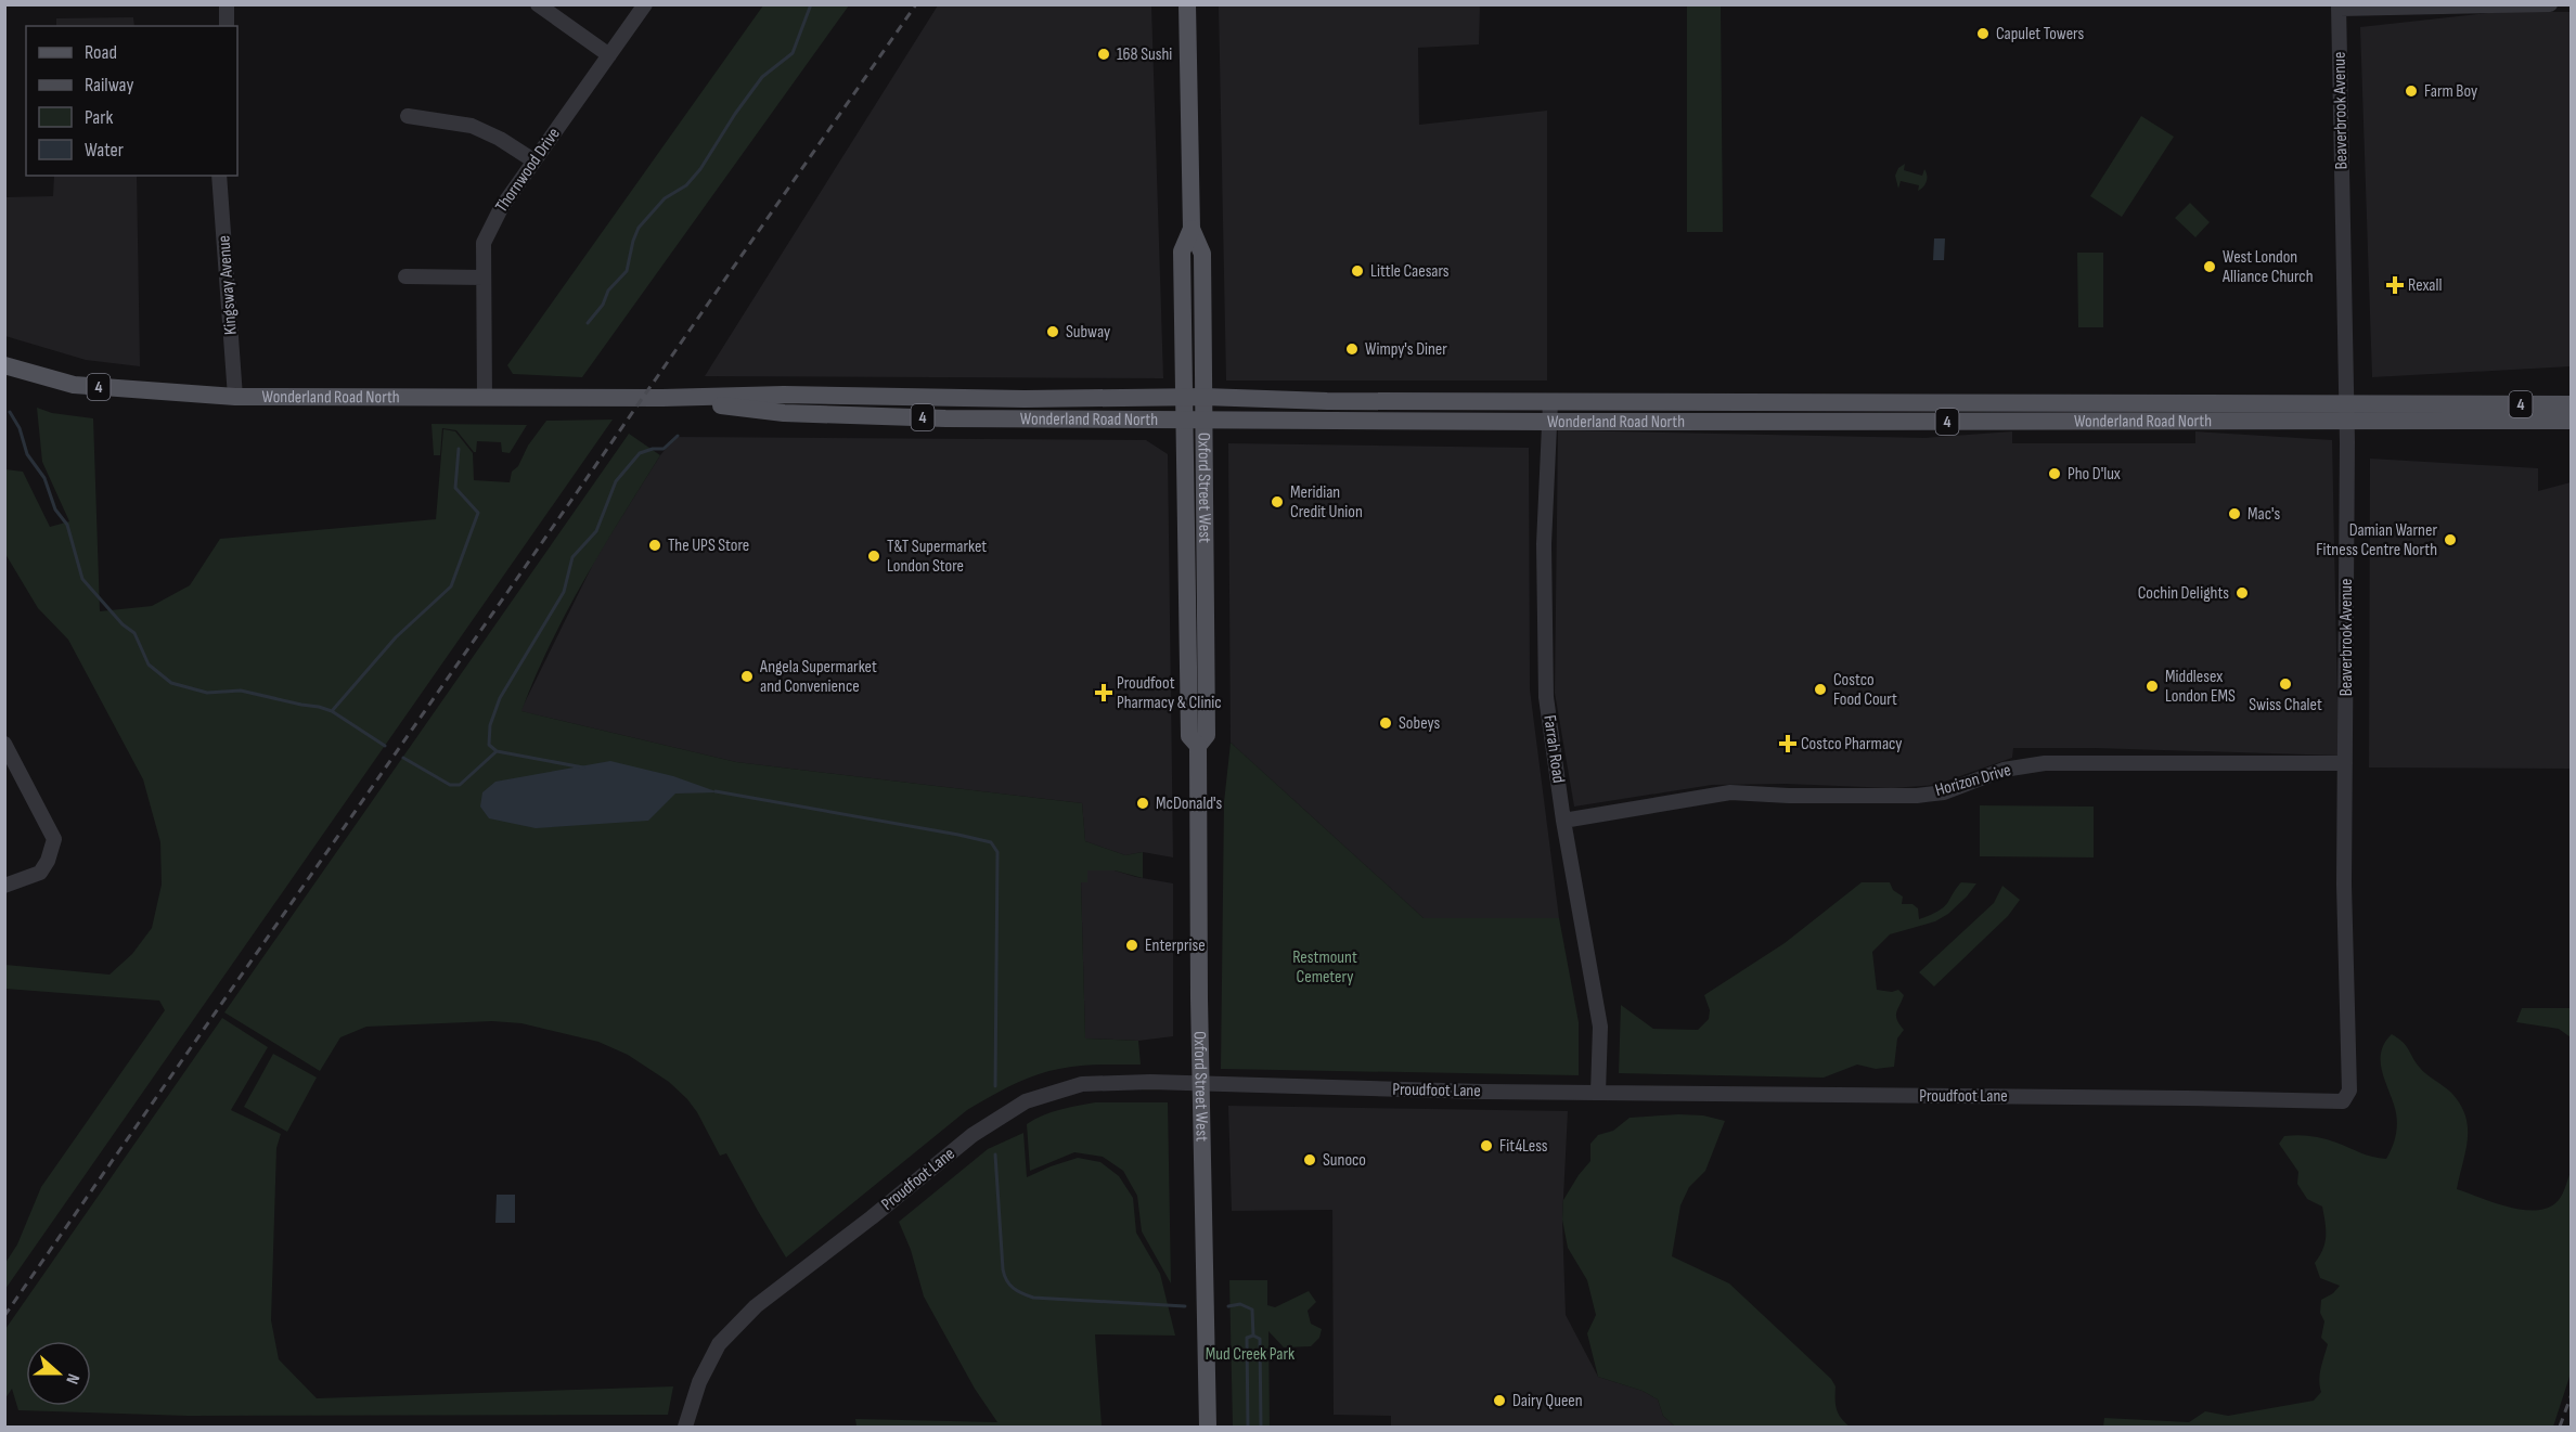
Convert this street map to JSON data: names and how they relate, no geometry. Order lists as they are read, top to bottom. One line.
{"streets":{"main road":["4","Wonderland Road North","Oxford Street West"],"street":["Beaverbrook Avenue","Thornwood Drive","Kingsway Avenue","Farrah Road","Horizon Drive","Proudfoot Lane"]},"crossings":[["Beaverbrook Avenue","Wonderland Road North"],["Beaverbrook Avenue","Horizon Drive"],["Beaverbrook Avenue","Proudfoot Lane"],["Thornwood Drive","Wonderland Road North"],["Kingsway Avenue","Wonderland Road North"],["Wonderland Road North","Oxford Street West"],["Wonderland Road North","Farrah Road"],["Oxford Street West","Proudfoot Lane"],["Farrah Road","Horizon Drive"],["Farrah Road","Proudfoot Lane"]],"parks":["Restmount Cemetery","Mud Creek Park"],"places":{"other":["Capulet Towers","168 Sushi","Farm Boy","West London Alliance Church","Little Caesars","Subway","Wimpy's Diner","Pho D'lux","Meridian Credit Union","Mac's","Damian Warner Fitness Centre North","The UPS Store","T&T Supermarket London Store","Cochin Delights","Angela Supermarket and Convenience","Swiss Chalet","Middlesex London EMS","Costco Food Court","Sobeys","McDonald's","Enterprise","Fit4Less","Sunoco","Dairy Queen"],"health":["Rexall","Proudfoot Pharmacy & Clinic","Costco Pharmacy"]},"legend":["Road","Railway","Park","Water"],"north":"right"}
